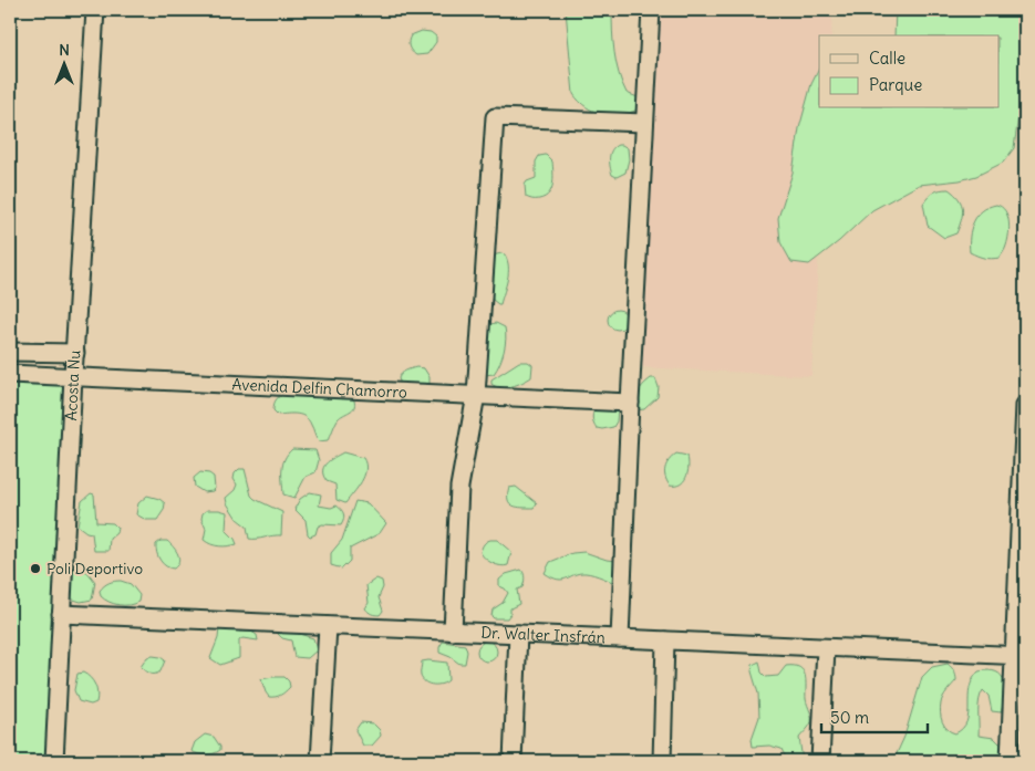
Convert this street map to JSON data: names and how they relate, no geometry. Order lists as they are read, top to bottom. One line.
{"streets":{"street":["Acosta Ñu","Avenida Delfin Chamorro","Dr. Walter Insfrán"]},"crossings":[["Acosta Ñu","Avenida Delfin Chamorro"],["Acosta Ñu","Dr. Walter Insfrán"]],"places":["Poli Deportivo"],"legend":["Calle","Parque"],"scale_bar":"50 m","north":"top"}
